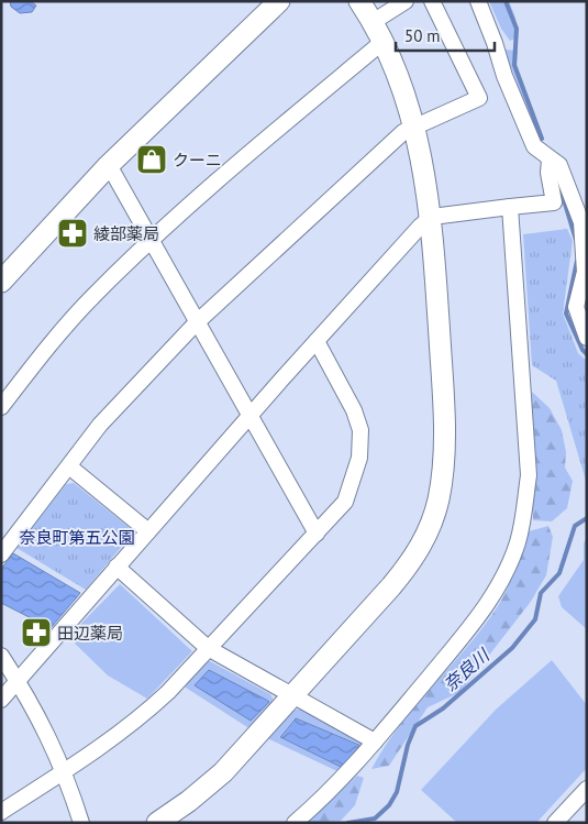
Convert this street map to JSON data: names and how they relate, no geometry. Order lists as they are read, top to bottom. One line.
{"water":["奈良川"],"parks":["奈良町第五公園"],"places":{"shop":["クーニ"],"pharmacy":["綾部薬局","田辺薬局"]},"scale_bar":"50 m"}
